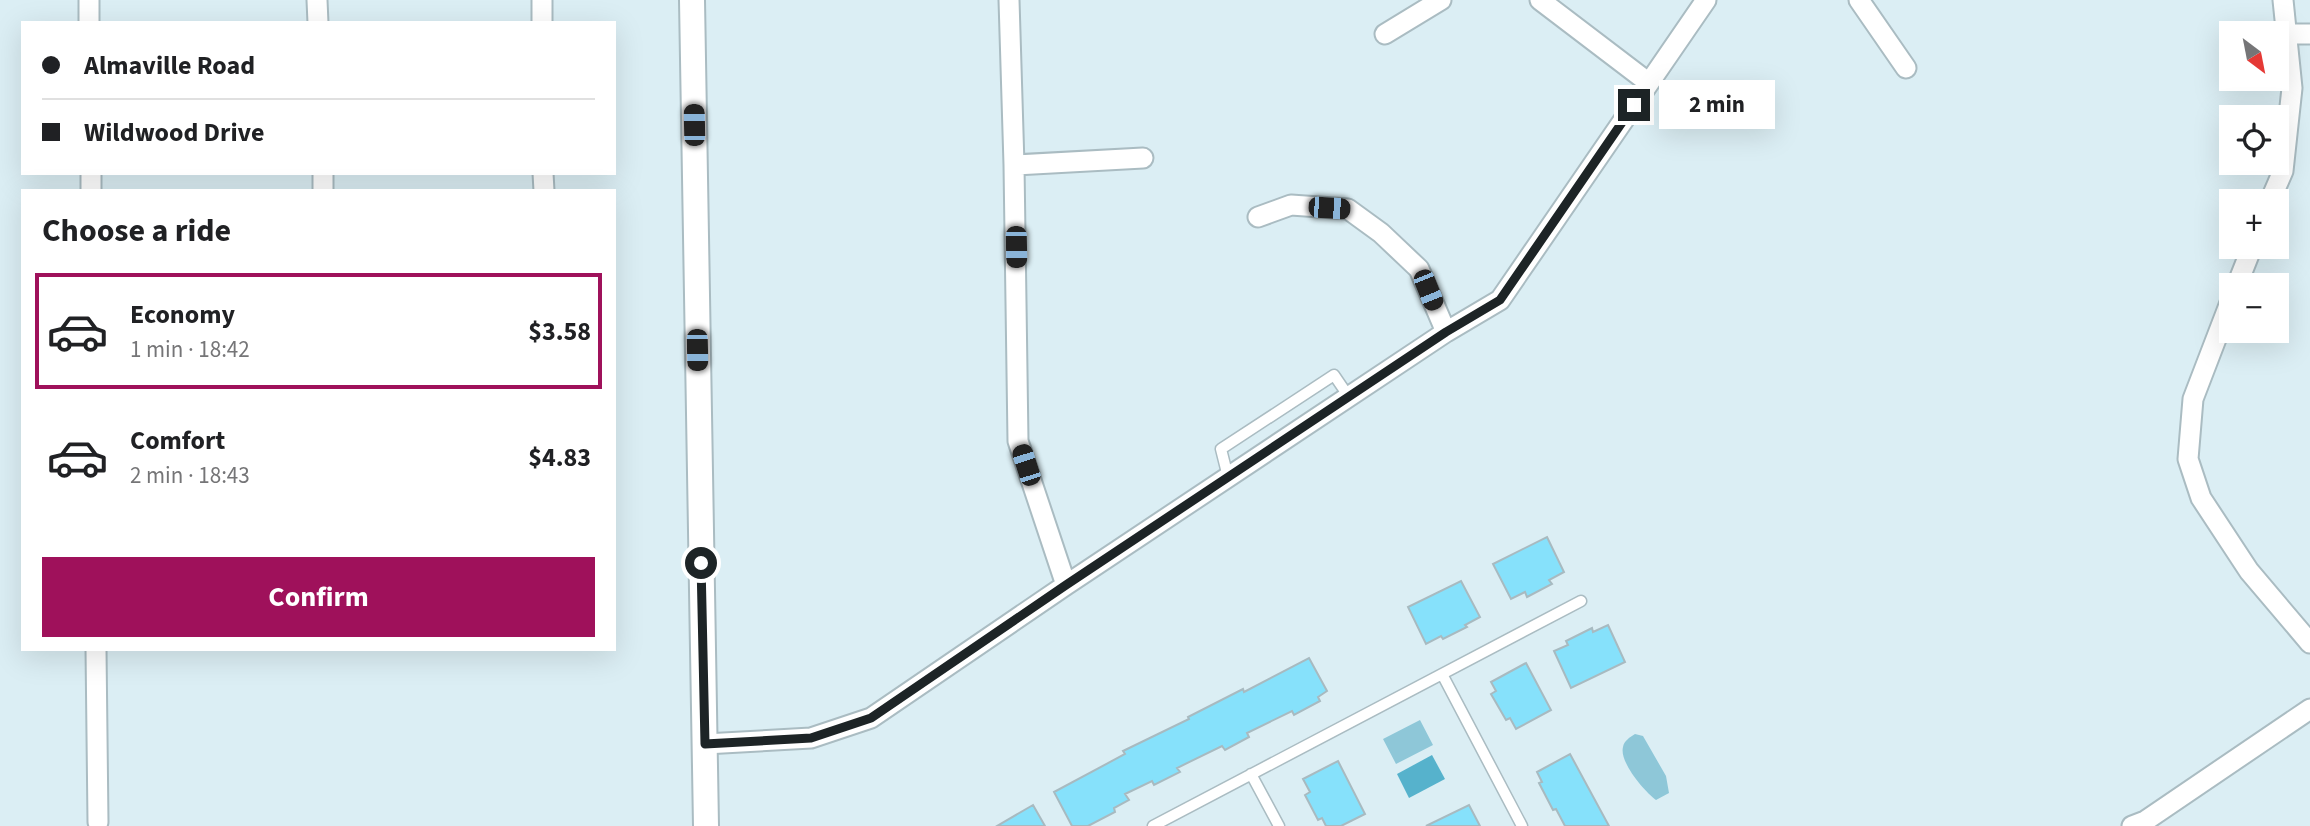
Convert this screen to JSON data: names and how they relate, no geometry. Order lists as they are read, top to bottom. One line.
{"north":"bottom right","page":{"map_buttons":["+","−"],"banner":["Almaville Road","Wildwood Drive"],"bubble":"2 min","heading":"Choose a ride","list":[{"name":"Economy","note":"1 min · 18:42","value":"$3.58"},{"name":"Comfort","note":"2 min · 18:43","value":"$4.83"}],"buttons":"Confirm"}}
